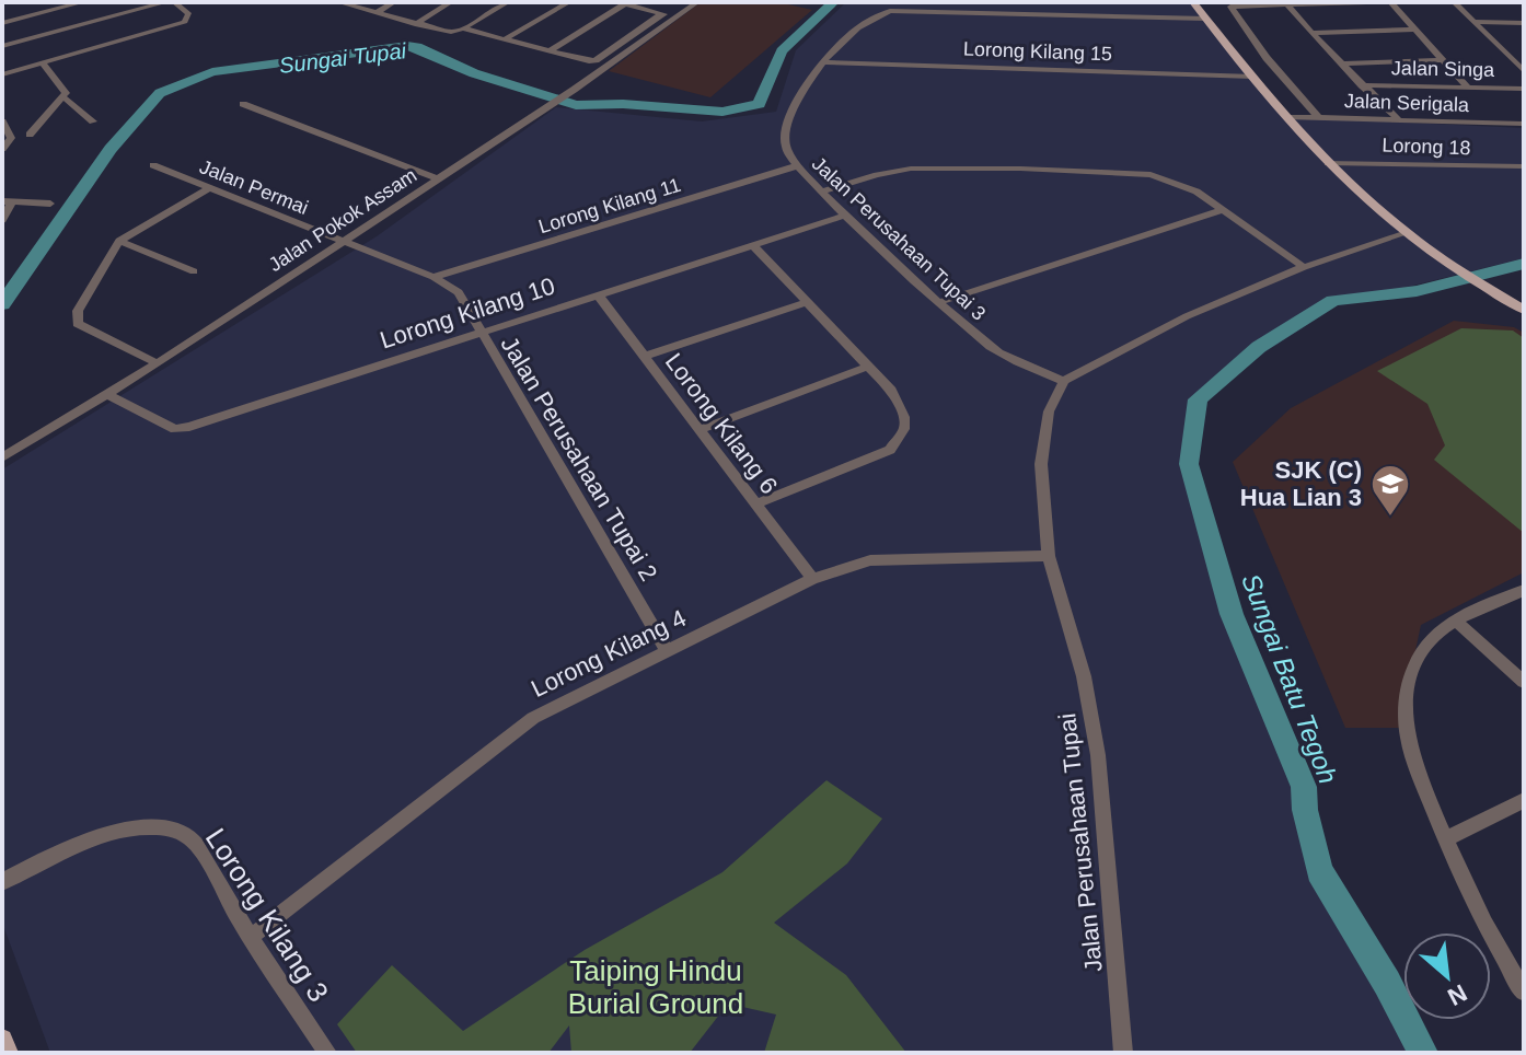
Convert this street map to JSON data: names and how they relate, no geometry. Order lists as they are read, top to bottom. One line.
{"streets":{"street":["Lorong Kilang 15","Jalan Singa","Jalan Serigala","Lorong 18","Jalan Permai","Lorong Kilang 11","Jalan Pokok Assam","Jalan Perusahaan Tupai 3","Lorong Kilang 10","Lorong Kilang 6","Jalan Perusahaan Tupai 2","Lorong Kilang 4","Jalan Perusahaan Tupai","Lorong Kilang 3"]},"crossings":[["Lorong Kilang 15","Jalan Perusahaan Tupai 3"],["Jalan Permai","Lorong Kilang 11"],["Jalan Permai","Jalan Pokok Assam"],["Jalan Permai","Jalan Perusahaan Tupai 2"],["Lorong Kilang 11","Jalan Perusahaan Tupai 3"],["Lorong Kilang 11","Jalan Perusahaan Tupai 2"],["Jalan Pokok Assam","Lorong Kilang 10"],["Jalan Perusahaan Tupai 3","Lorong Kilang 10"],["Jalan Perusahaan Tupai 3","Jalan Perusahaan Tupai"],["Lorong Kilang 10","Lorong Kilang 6"],["Lorong Kilang 10","Jalan Perusahaan Tupai 2"],["Lorong Kilang 6","Lorong Kilang 4"],["Jalan Perusahaan Tupai 2","Lorong Kilang 4"],["Lorong Kilang 4","Jalan Perusahaan Tupai"],["Lorong Kilang 4","Lorong Kilang 3"]],"water":["Sungai Tupai","Sungai Batu Tegoh"],"parks":["Taiping Hindu Burial Ground"],"places":{"school or university":["SJK (C) Hua Lian 3"]},"north":"bottom right"}
